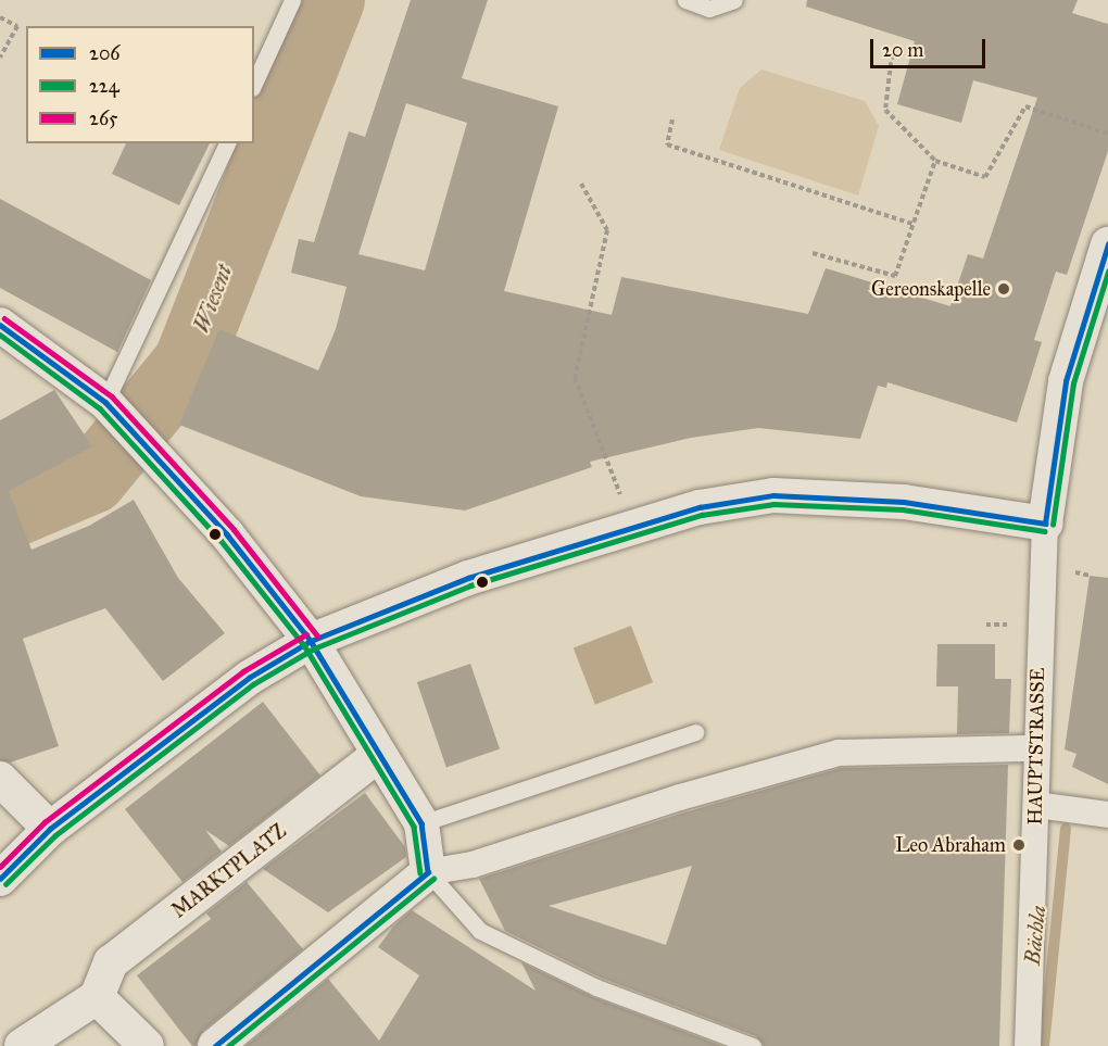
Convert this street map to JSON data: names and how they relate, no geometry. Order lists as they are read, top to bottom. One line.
{"streets":{"street":["HAUPTSTRASSE","MARKTPLATZ"]},"water":["Wiesent","Bächla"],"places":["Gereonskapelle","Leo Abraham"],"lines":["transit line 206","transit line 224","transit line 265"],"legend":["206","224","265"],"scale_bar":"20 m"}
